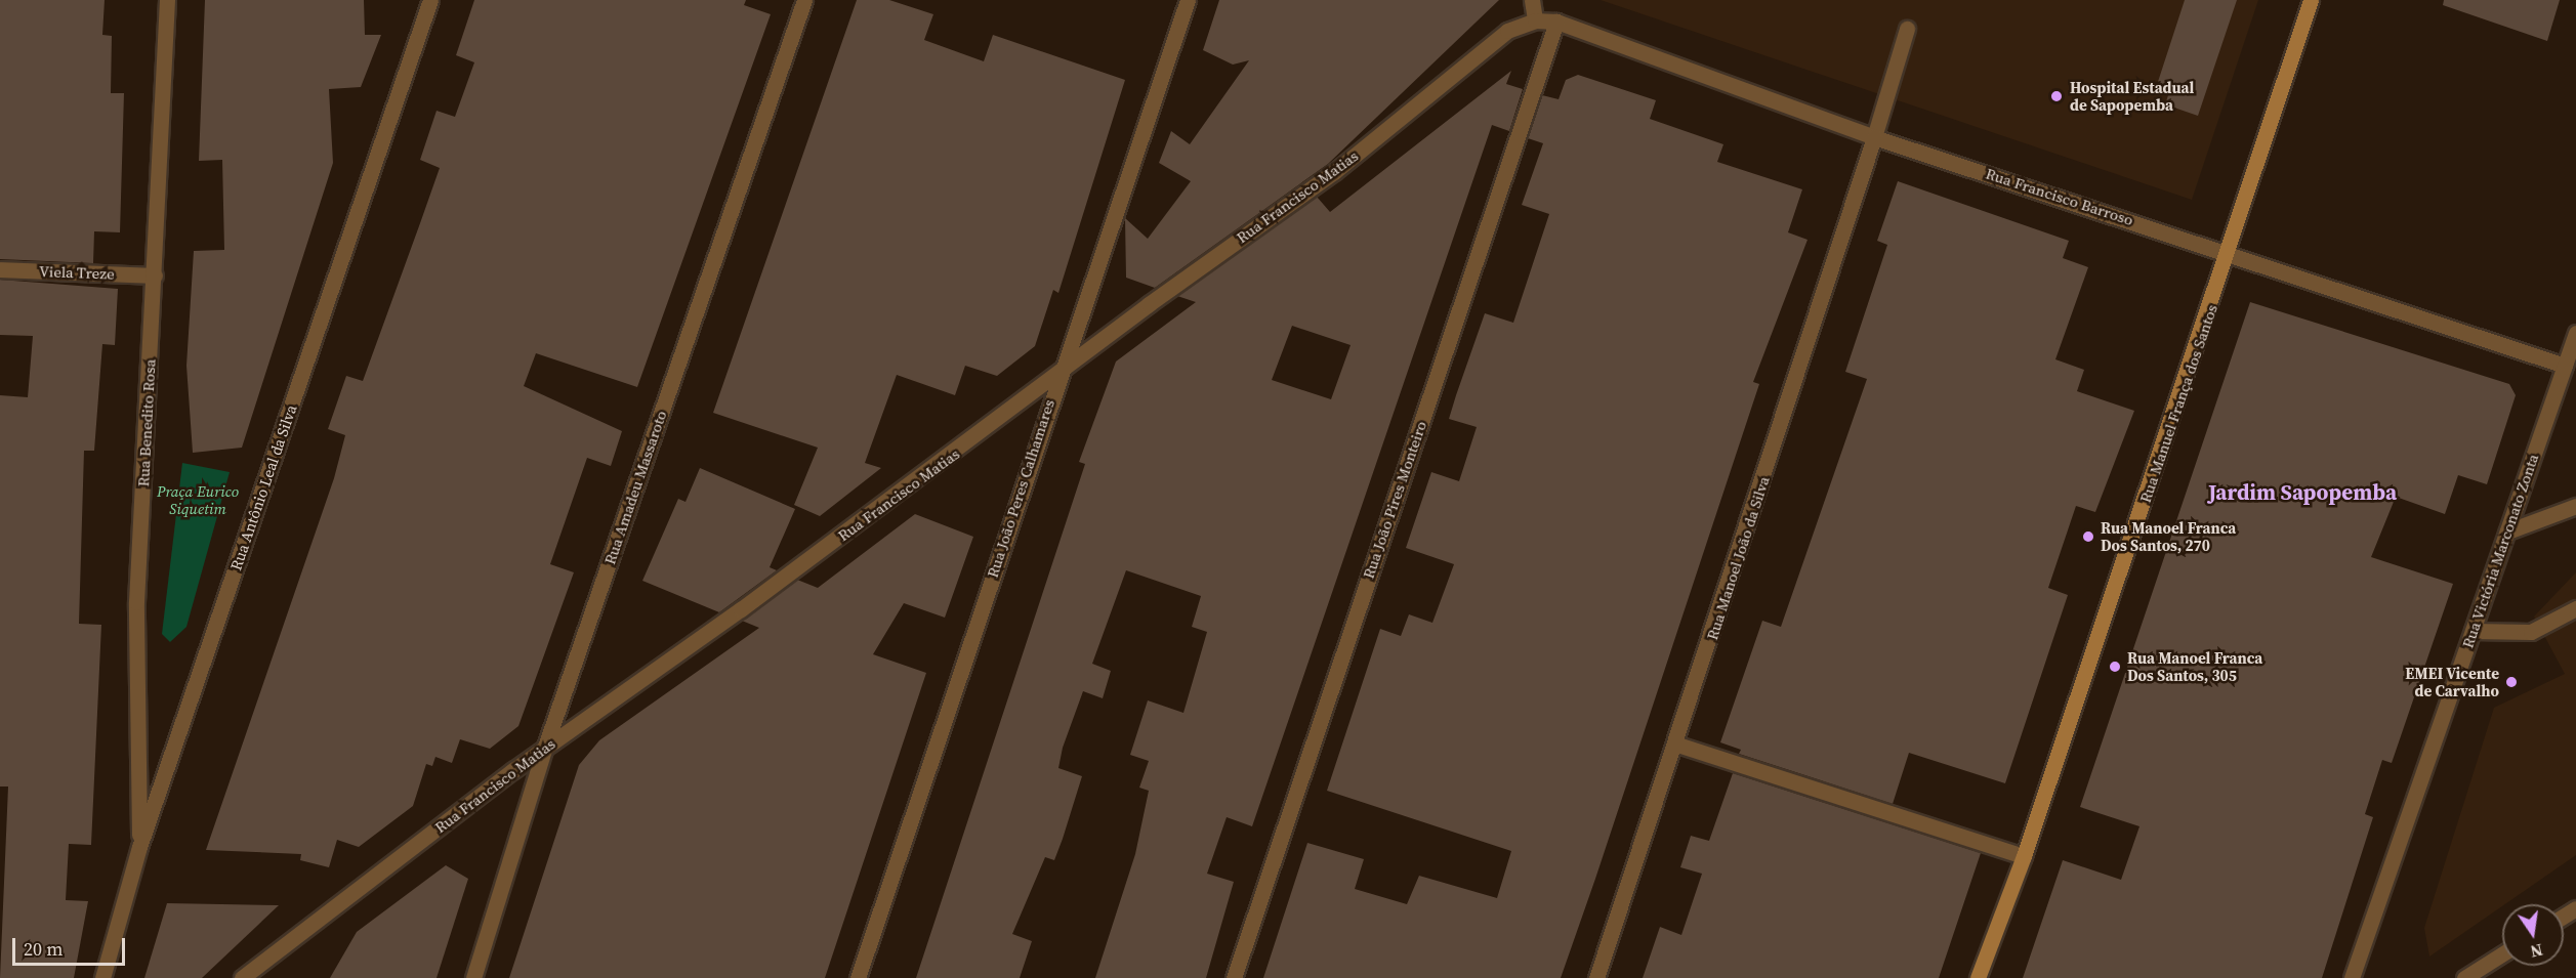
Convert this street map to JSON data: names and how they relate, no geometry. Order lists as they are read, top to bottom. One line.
{"streets":{"street":["Rua Francisco Matias","Rua Francisco Barroso","Viela Treze","Rua Manuel França dos Santos","Rua Benedito Rosa","Rua Antônio Leal da Silva","Rua Amadeu Massaroto","Rua João Peres Calhamares","Rua João Pires Monteiro","Rua Victória Marconato Zonta","Rua Manoel João da Silva"]},"crossings":[["Rua Francisco Matias","Rua Francisco Barroso"],["Rua Francisco Matias","Rua Amadeu Massaroto"],["Rua Francisco Matias","Rua João Peres Calhamares"],["Rua Francisco Matias","Rua João Pires Monteiro"],["Rua Francisco Barroso","Rua Manuel França dos Santos"],["Rua Francisco Barroso","Rua João Pires Monteiro"],["Rua Francisco Barroso","Rua Victória Marconato Zonta"],["Rua Francisco Barroso","Rua Manoel João da Silva"],["Viela Treze","Rua Benedito Rosa"],["Rua Benedito Rosa","Rua Antônio Leal da Silva"]],"districts":["Jardim Sapopemba"],"parks":["Praça Eurico Siquetim"],"places":["Hospital Estadual de Sapopemba","Rua Manoel Franca Dos Santos, 270","Rua Manoel Franca Dos Santos, 305","EMEI Vicente de Carvalho"],"scale_bar":"20 m","north":"bottom"}
